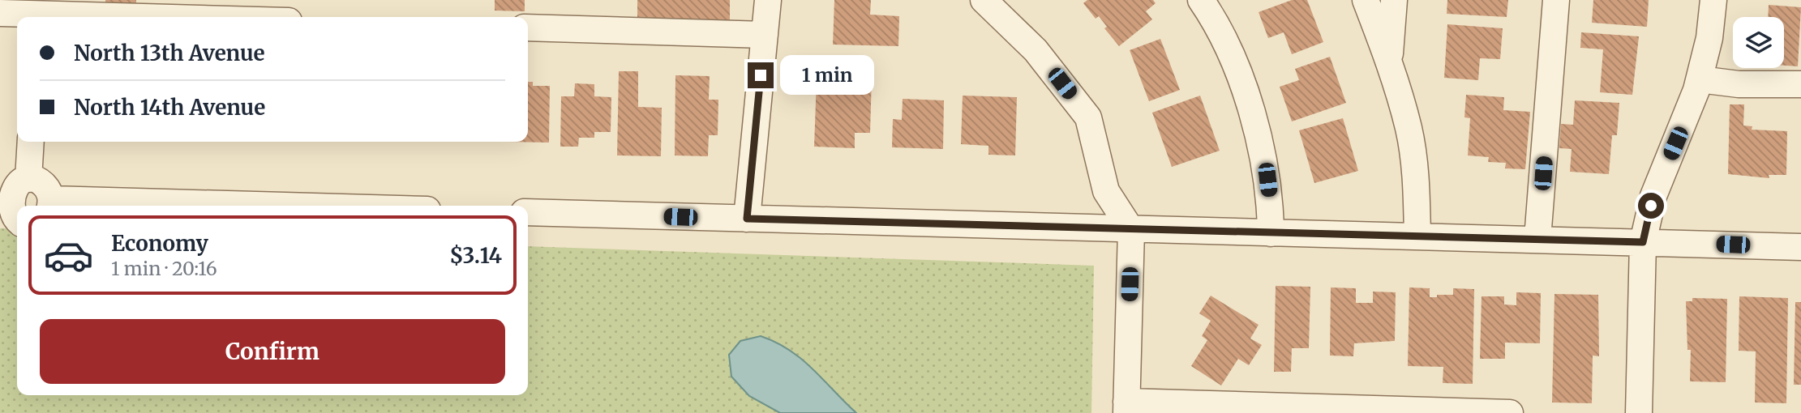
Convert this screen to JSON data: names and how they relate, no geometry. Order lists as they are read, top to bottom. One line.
{"page":{"banner":["North 13th Avenue","North 14th Avenue"],"bubble":"1 min","list":[{"name":"Economy","note":"1 min · 20:16","value":"$3.14"}],"buttons":"Confirm"}}
